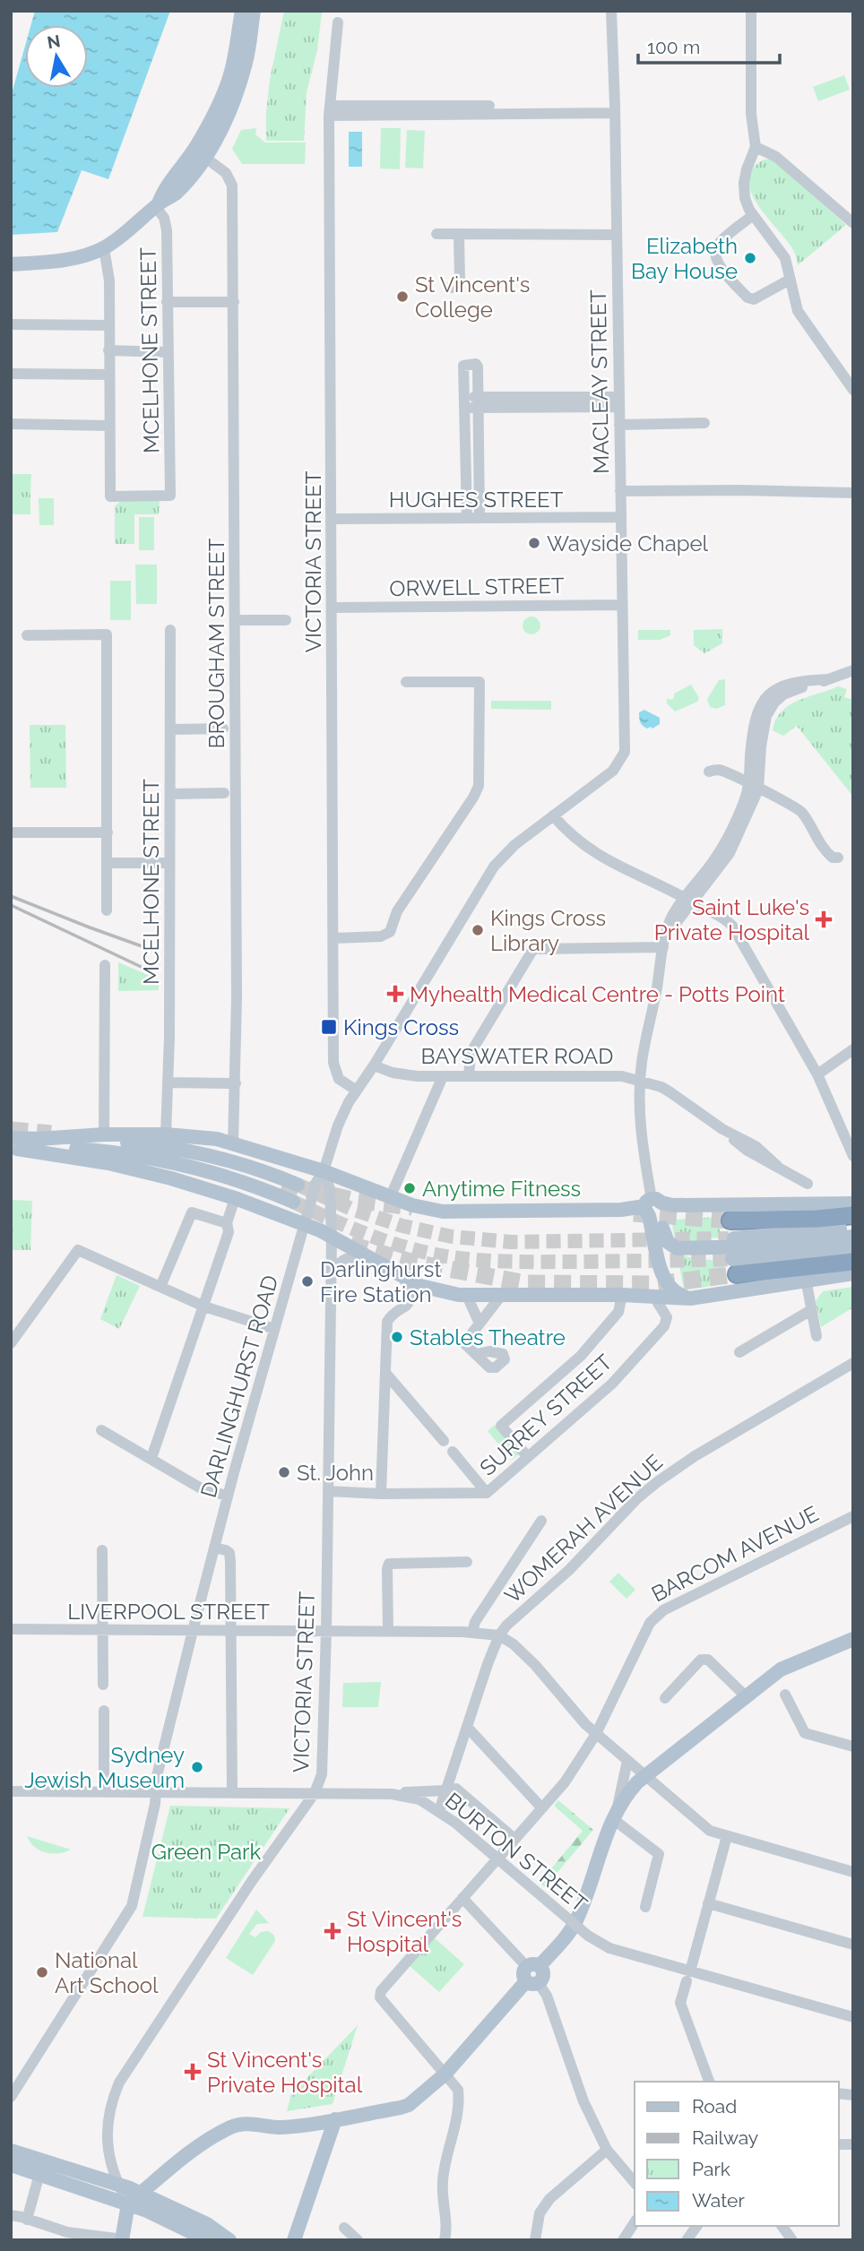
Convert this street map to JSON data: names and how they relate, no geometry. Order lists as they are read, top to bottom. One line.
{"streets":{"street":["MCELHONE STREET","MACLEAY STREET","HUGHES STREET","VICTORIA STREET","ORWELL STREET","BROUGHAM STREET","BAYSWATER ROAD","DARLINGHURST ROAD","SURREY STREET","WOMERAH AVENUE","BARCOM AVENUE","LIVERPOOL STREET","BURTON STREET"]},"crossings":[["MACLEAY STREET","HUGHES STREET"],["MACLEAY STREET","ORWELL STREET"],["MACLEAY STREET","DARLINGHURST ROAD"],["HUGHES STREET","VICTORIA STREET"],["VICTORIA STREET","ORWELL STREET"],["VICTORIA STREET","DARLINGHURST ROAD"],["VICTORIA STREET","SURREY STREET"],["VICTORIA STREET","LIVERPOOL STREET"],["VICTORIA STREET","BURTON STREET"],["BAYSWATER ROAD","DARLINGHURST ROAD"],["DARLINGHURST ROAD","LIVERPOOL STREET"],["DARLINGHURST ROAD","BURTON STREET"],["WOMERAH AVENUE","LIVERPOOL STREET"],["WOMERAH AVENUE","BURTON STREET"]],"parks":["Green Park"],"places":{"other":["Elizabeth Bay House","St Vincent's College","Wayside Chapel","Kings Cross Library","Anytime Fitness","Darlinghurst Fire Station","Stables Theatre","St. John","Sydney Jewish Museum","National Art School"],"health":["Saint Luke's Private Hospital","Myhealth Medical Centre - Potts Point","St Vincent's Hospital","St Vincent's Private Hospital"],"transit":["Kings Cross"]},"legend":["Road","Railway","Park","Water"],"scale_bar":"100 m","north":"top"}
